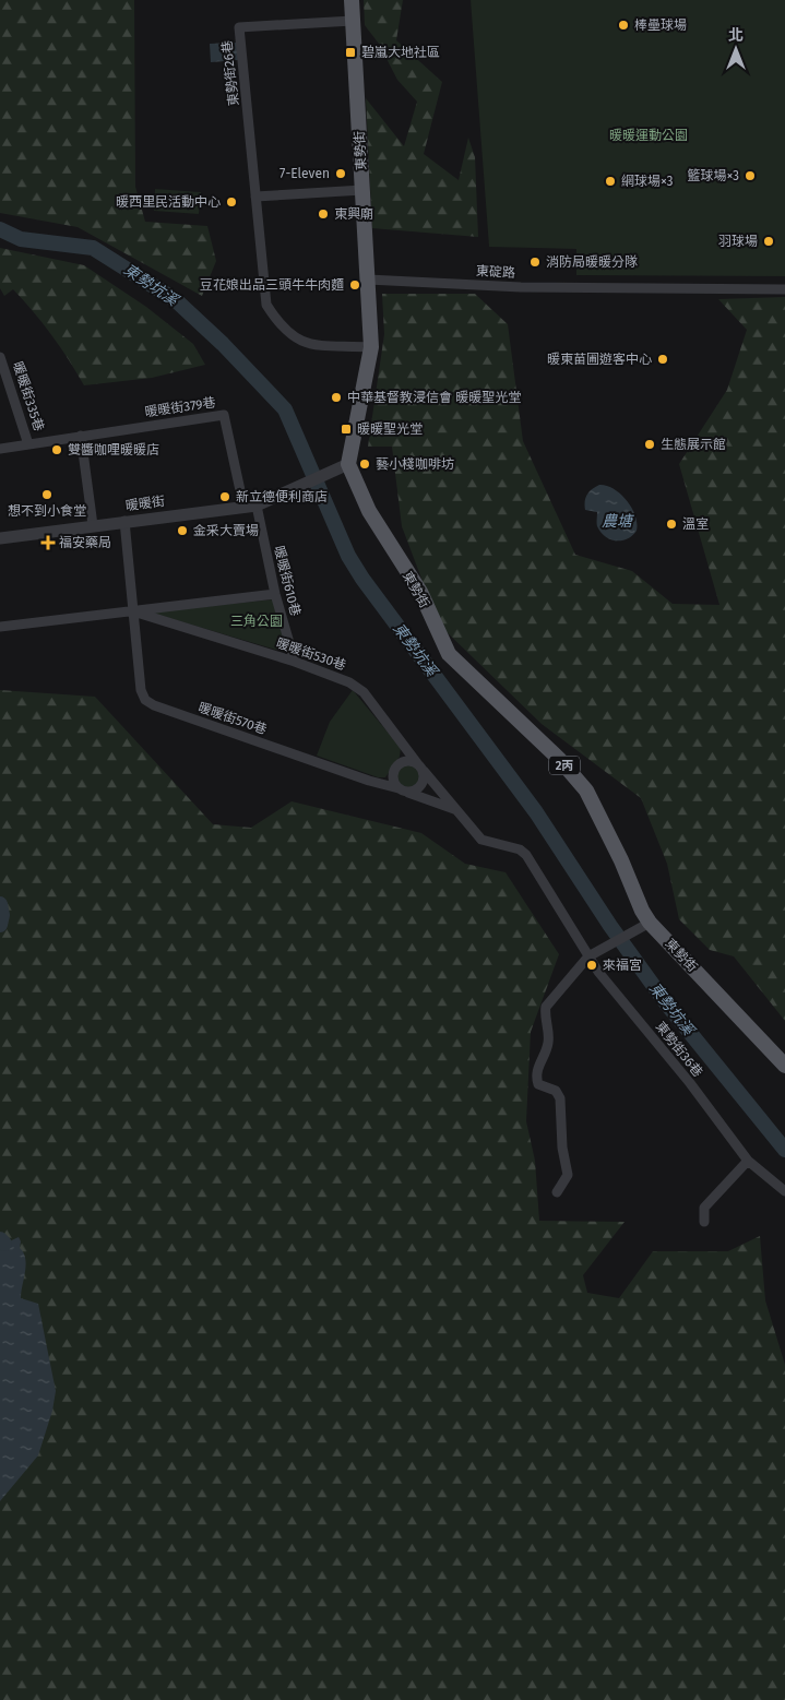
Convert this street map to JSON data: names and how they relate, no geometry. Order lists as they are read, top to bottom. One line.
{"streets":{"main road":["東勢街","2丙"],"street":["東勢街26巷","東碇路","暖暖街335巷","暖暖街379巷","暖暖街","暖暖街610巷","暖暖街530巷","暖暖街570巷","東勢街36巷"]},"crossings":[["東勢街26巷","東勢街"],["東勢街","東碇路"],["東勢街","暖暖街"],["暖暖街335巷","暖暖街379巷"],["暖暖街379巷","暖暖街"],["暖暖街379巷","暖暖街610巷"],["暖暖街","暖暖街610巷"],["暖暖街","暖暖街570巷"],["暖暖街610巷","暖暖街530巷"],["暖暖街530巷","暖暖街570巷"]],"water":["東勢坑溪","農塘"],"parks":["暖暖運動公園","三角公園"],"places":{"other":["棒壘球場","7-Eleven","籃球場×3","網球場×3","暖西里民活動中心","東興廟","羽球場","消防局暖暖分隊","豆花娘出品三頭牛牛肉麵","暖東苗圃遊客中心","中華基督教浸信會 暖暖聖光堂","生態展示館","雙醬咖哩暖暖店","藝小棧咖啡坊","想不到小食堂","新立德便利商店","溫室","金采大賣場","來福宮"],"transit":["碧嵐大地社區","暖暖聖光堂"],"health":["福安藥局"]},"north":"top"}
